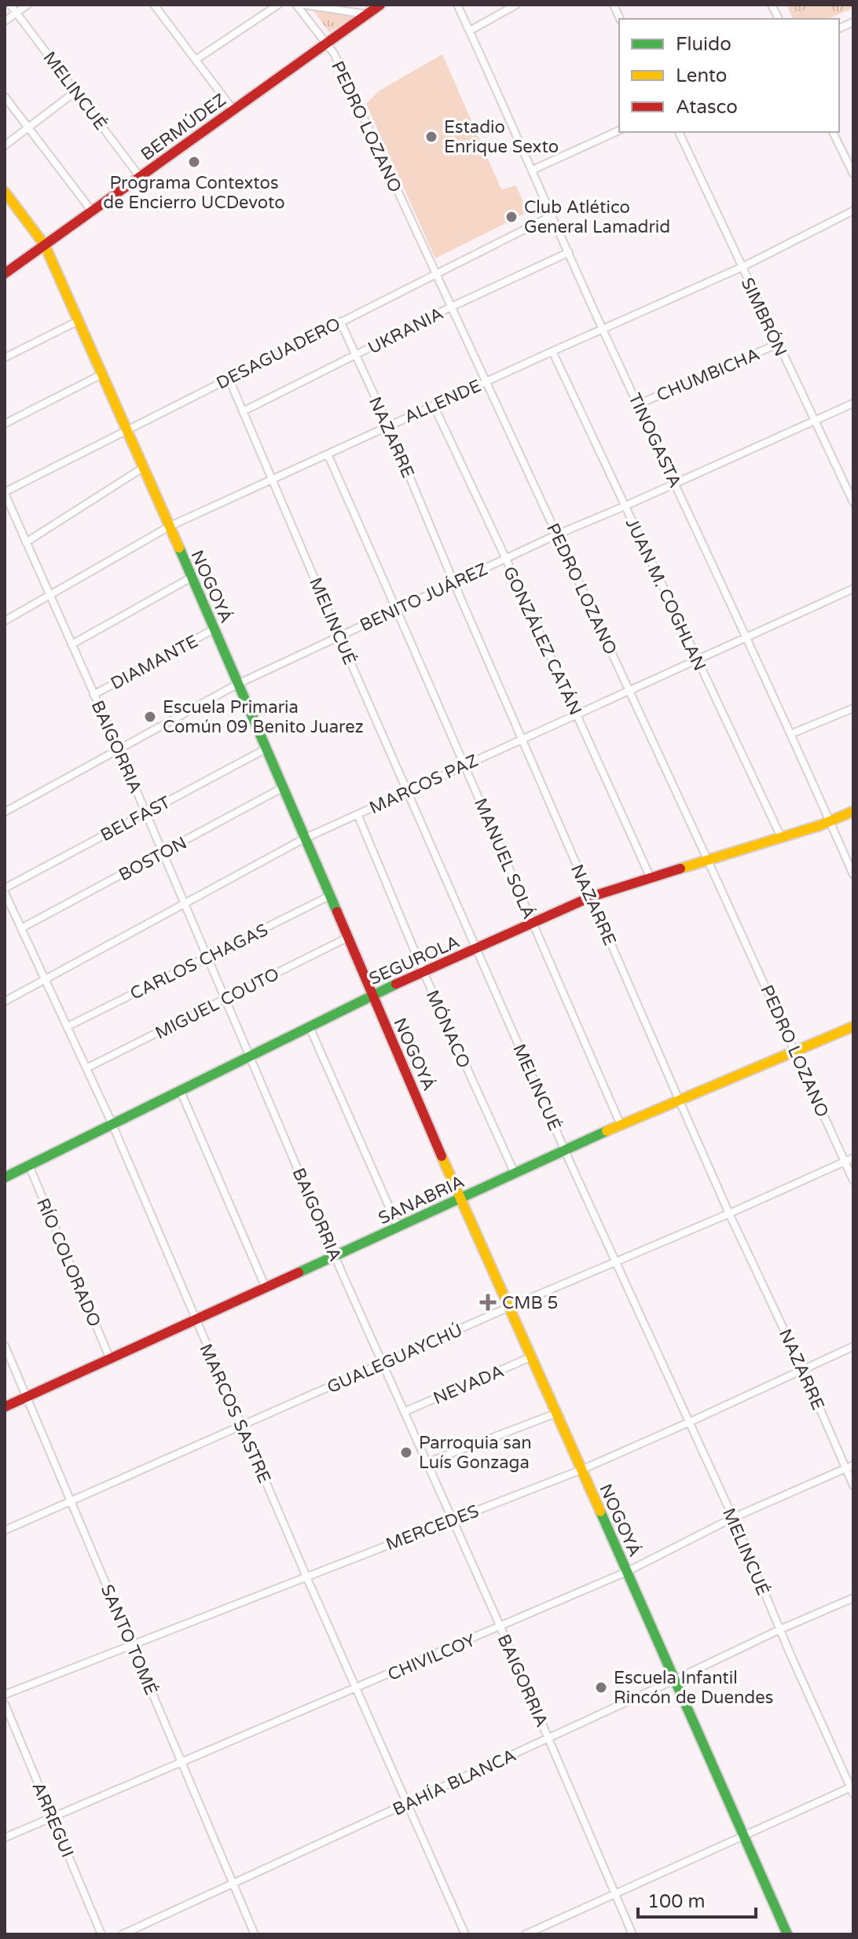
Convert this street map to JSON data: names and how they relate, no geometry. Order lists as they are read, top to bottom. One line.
{"streets":{"street":["MELINCUÉ","BERMÚDEZ","PEDRO LOZANO","SIMBRÓN","UKRANIA","DESAGUADERO","CHUMBICHA","ALLENDE","NAZARRE","TINOGASTA","NOGOYÁ","JUAN M. COGHLAN","BENITO JUÁREZ","GONZÁLEZ CATÁN","DIAMANTE","BAIGORRIA","MARCOS PAZ","BELFAST","BOSTON","MANUEL SOLÁ","SEGUROLA","CARLOS CHAGAS","MIGUEL COUTO","MÓNACO","SANABRIA","RÍO COLORADO","GUALEGUAYCHÚ","NEVADA","MARCOS SASTRE","MERCEDES","SANTO TOMÉ","CHIVILCOY","BAHÍA BLANCA","ARREGUI"]},"crossings":[["MELINCUÉ","BERMÚDEZ"],["MELINCUÉ","UKRANIA"],["MELINCUÉ","DESAGUADERO"],["MELINCUÉ","ALLENDE"],["MELINCUÉ","BENITO JUÁREZ"],["MELINCUÉ","MARCOS PAZ"],["MELINCUÉ","SEGUROLA"],["MELINCUÉ","SANABRIA"],["MELINCUÉ","GUALEGUAYCHÚ"],["MELINCUÉ","MERCEDES"],["MELINCUÉ","CHIVILCOY"],["MELINCUÉ","BAHÍA BLANCA"],["BERMÚDEZ","PEDRO LOZANO"],["BERMÚDEZ","NOGOYÁ"],["PEDRO LOZANO","UKRANIA"],["PEDRO LOZANO","DESAGUADERO"],["PEDRO LOZANO","ALLENDE"],["PEDRO LOZANO","BENITO JUÁREZ"],["PEDRO LOZANO","MARCOS PAZ"],["PEDRO LOZANO","SEGUROLA"],["PEDRO LOZANO","SANABRIA"],["PEDRO LOZANO","GUALEGUAYCHÚ"],["SIMBRÓN","CHUMBICHA"],["SIMBRÓN","ALLENDE"],["SIMBRÓN","BENITO JUÁREZ"],["UKRANIA","NAZARRE"],["UKRANIA","TINOGASTA"],["DESAGUADERO","NAZARRE"],["DESAGUADERO","TINOGASTA"],["DESAGUADERO","NOGOYÁ"],["DESAGUADERO","BAIGORRIA"],["CHUMBICHA","TINOGASTA"],["ALLENDE","NAZARRE"],["ALLENDE","TINOGASTA"],["ALLENDE","NOGOYÁ"],["ALLENDE","JUAN M. COGHLAN"],["ALLENDE","GONZÁLEZ CATÁN"],["ALLENDE","BAIGORRIA"],["ALLENDE","MANUEL SOLÁ"],["NAZARRE","BENITO JUÁREZ"],["NAZARRE","MARCOS PAZ"],["NAZARRE","SEGUROLA"],["NAZARRE","SANABRIA"],["NAZARRE","GUALEGUAYCHÚ"],["NAZARRE","MERCEDES"],["NAZARRE","CHIVILCOY"],["TINOGASTA","BENITO JUÁREZ"],["TINOGASTA","MARCOS PAZ"],["TINOGASTA","SEGUROLA"],["NOGOYÁ","BENITO JUÁREZ"],["NOGOYÁ","DIAMANTE"],["NOGOYÁ","MARCOS PAZ"],["NOGOYÁ","BELFAST"],["NOGOYÁ","BOSTON"],["NOGOYÁ","SEGUROLA"],["NOGOYÁ","CARLOS CHAGAS"],["NOGOYÁ","MIGUEL COUTO"],["NOGOYÁ","SANABRIA"],["NOGOYÁ","GUALEGUAYCHÚ"],["NOGOYÁ","NEVADA"],["NOGOYÁ","MERCEDES"],["NOGOYÁ","CHIVILCOY"],["NOGOYÁ","BAHÍA BLANCA"],["JUAN M. COGHLAN","BENITO JUÁREZ"],["JUAN M. COGHLAN","MARCOS PAZ"],["JUAN M. COGHLAN","SEGUROLA"],["BENITO JUÁREZ","GONZÁLEZ CATÁN"],["BENITO JUÁREZ","BAIGORRIA"],["BENITO JUÁREZ","MANUEL SOLÁ"],["GONZÁLEZ CATÁN","MARCOS PAZ"],["GONZÁLEZ CATÁN","SEGUROLA"],["DIAMANTE","BAIGORRIA"],["BAIGORRIA","MARCOS PAZ"],["BAIGORRIA","BELFAST"],["BAIGORRIA","BOSTON"],["BAIGORRIA","SEGUROLA"],["BAIGORRIA","CARLOS CHAGAS"],["BAIGORRIA","MIGUEL COUTO"],["BAIGORRIA","SANABRIA"],["BAIGORRIA","GUALEGUAYCHÚ"],["BAIGORRIA","NEVADA"],["BAIGORRIA","MERCEDES"],["BAIGORRIA","CHIVILCOY"],["BAIGORRIA","BAHÍA BLANCA"],["MARCOS PAZ","MANUEL SOLÁ"],["MARCOS PAZ","MÓNACO"],["MARCOS PAZ","MARCOS SASTRE"],["BELFAST","MARCOS SASTRE"],["BOSTON","MARCOS SASTRE"],["MANUEL SOLÁ","SEGUROLA"],["MANUEL SOLÁ","SANABRIA"],["SEGUROLA","MÓNACO"],["SEGUROLA","RÍO COLORADO"],["SEGUROLA","MARCOS SASTRE"],["CARLOS CHAGAS","MARCOS SASTRE"],["MIGUEL COUTO","MARCOS SASTRE"],["MÓNACO","SANABRIA"],["SANABRIA","RÍO COLORADO"],["SANABRIA","MARCOS SASTRE"],["SANABRIA","SANTO TOMÉ"],["GUALEGUAYCHÚ","MARCOS SASTRE"],["GUALEGUAYCHÚ","SANTO TOMÉ"],["MARCOS SASTRE","MERCEDES"],["MARCOS SASTRE","CHIVILCOY"],["MARCOS SASTRE","BAHÍA BLANCA"],["MERCEDES","SANTO TOMÉ"],["SANTO TOMÉ","CHIVILCOY"],["SANTO TOMÉ","BAHÍA BLANCA"],["CHIVILCOY","ARREGUI"]],"places":{"other":["Estadio Enrique Sexto","Programa Contextos de Encierro UCDevoto","Club Atlético General Lamadrid","Escuela Primaria Común 09 Benito Juarez","Parroquia san Luís Gonzaga","Escuela Infantil Rincón de Duendes"],"health":["CMB 5"]},"legend":["Fluido","Lento","Atasco"],"scale_bar":"100 m"}
